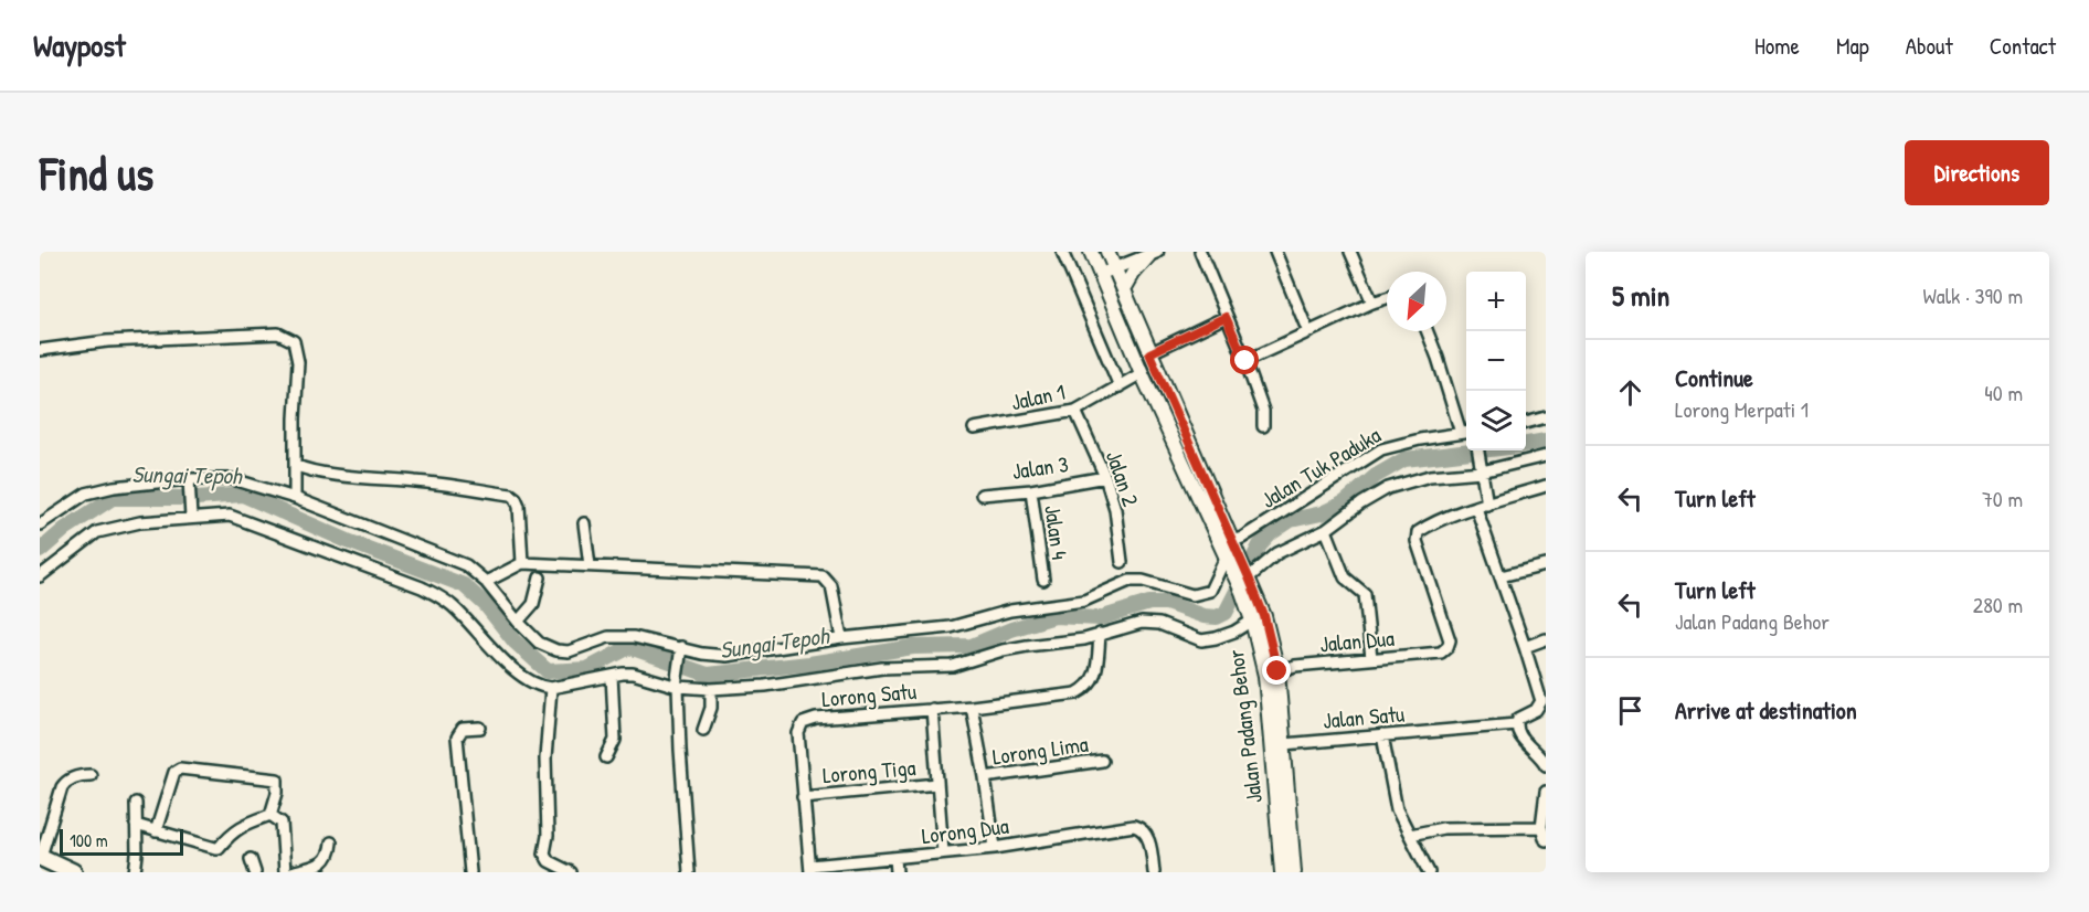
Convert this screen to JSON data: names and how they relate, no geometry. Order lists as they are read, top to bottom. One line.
{"streets":{"main road":["Jalan Padang Behor"],"street":["Jalan 1","Jalan 3","Jalan Tuk Paduka","Jalan 2","Jalan 4","Jalan Dua","Lorong Satu","Jalan Satu","Lorong Lima","Lorong Tiga","Lorong Dua"]},"crossings":[["Jalan 1","Jalan 2"],["Jalan 1","Jalan Padang Behor"],["Jalan 3","Jalan 2"],["Jalan 3","Jalan 4"],["Jalan Tuk Paduka","Jalan Padang Behor"],["Jalan Dua","Jalan Padang Behor"],["Lorong Satu","Lorong Tiga"],["Lorong Satu","Lorong Dua"],["Jalan Satu","Jalan Padang Behor"]],"water":["Sungai Tepoh"],"scale_bar":"100 m","north":"bottom left","page":{"header":"Waypost","nav":["Home","Map","About","Contact"],"buttons":"Directions","title":"Find us","heading":["5 min","Walk · 390 m"],"map_buttons":["+","−"],"list":[["Continue","Lorong Merpati 1","40 m"],["Turn left","70 m"],["Turn left","Jalan Padang Behor","280 m"],"Arrive at destination"],"scale":"100 m"}}
